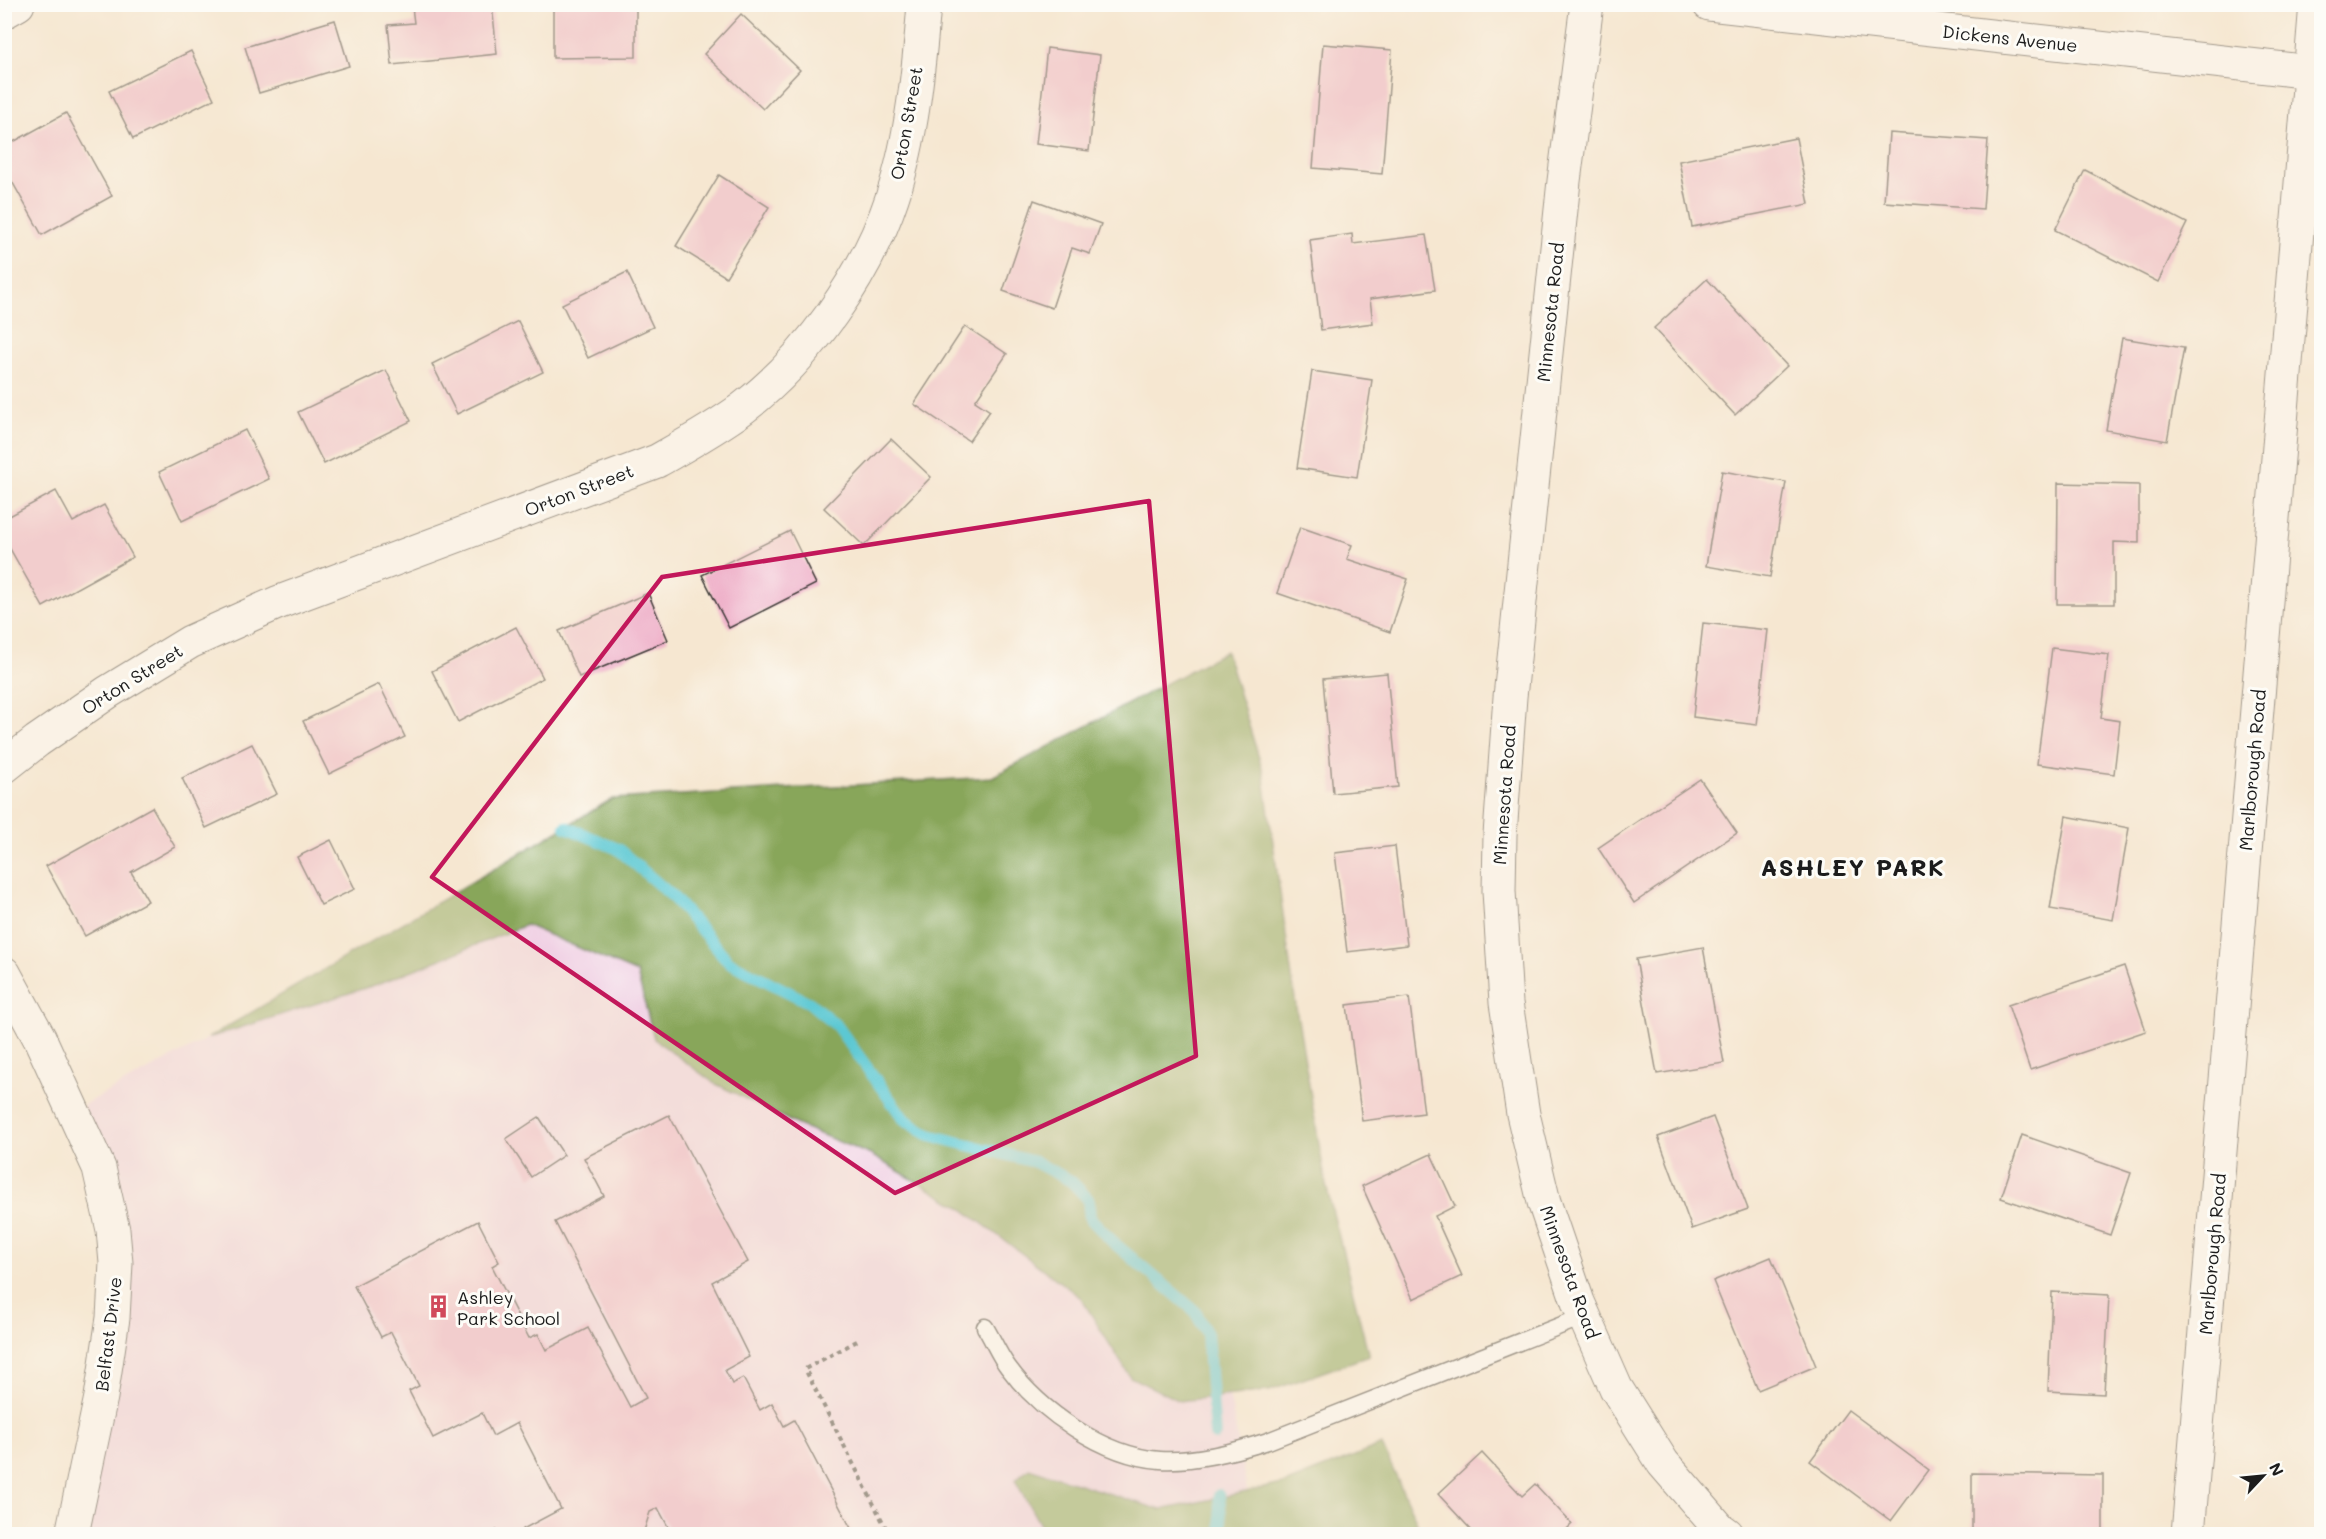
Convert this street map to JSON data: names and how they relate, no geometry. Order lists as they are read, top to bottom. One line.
{"streets":{"street":["Dickens Avenue","Orton Street","Minnesota Road","Marlborough Road","Belfast Drive"]},"crossings":[["Dickens Avenue","Marlborough Road"]],"districts":["ASHLEY PARK"],"places":{"building":["Ashley Park School"]},"north":"top right"}
